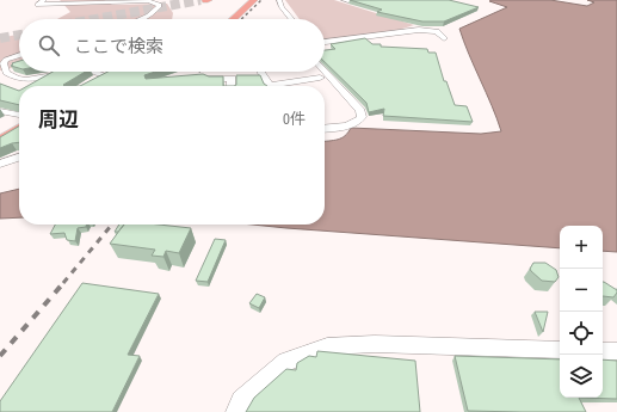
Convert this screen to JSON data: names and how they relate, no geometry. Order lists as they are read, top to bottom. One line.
{"page":{"search":"ここで検索","heading":["周辺","0件"],"map_buttons":["+","−"]}}
